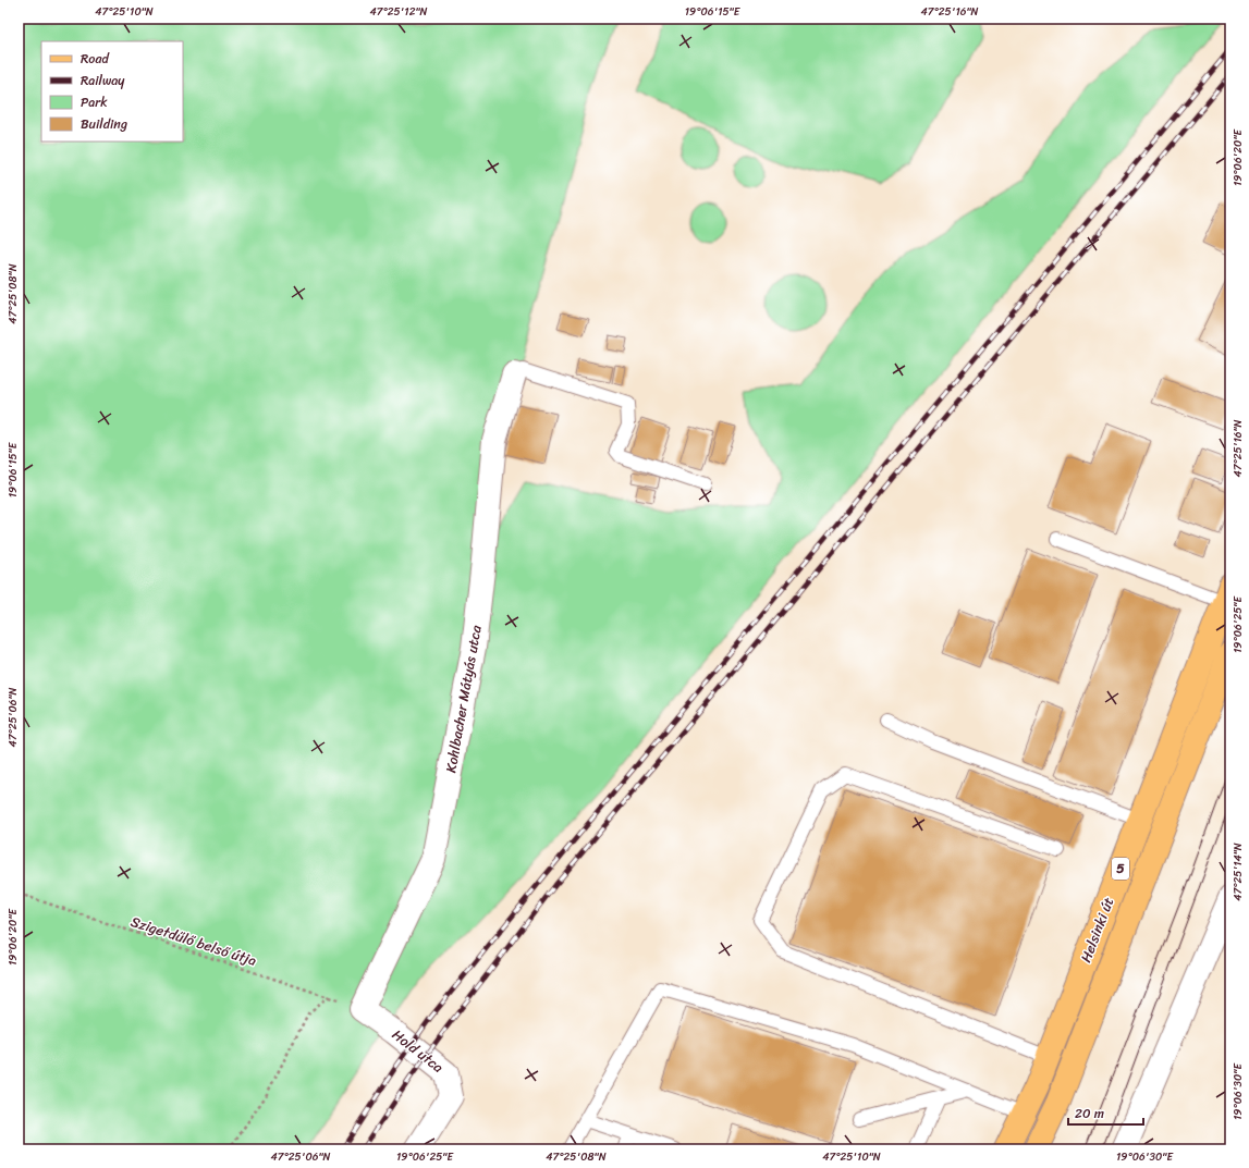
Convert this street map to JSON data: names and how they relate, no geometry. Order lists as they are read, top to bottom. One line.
{"streets":{"main road":["5","Helsinki út"],"street":["Kohlbacher Mátyás utca","Hold utca"],"path":["Szigetdűlő belső útja"]},"crossings":[["Kohlbacher Mátyás utca","Szigetdűlő belső útja"],["Kohlbacher Mátyás utca","Hold utca"],["Szigetdűlő belső útja","Hold utca"]],"legend":["Road","Railway","Park","Building"],"scale_bar":"20 m","coordinates":["47°25'10\"N","47°25'12\"N","19°06'15\"E","47°25'16\"N","19°06'20\"E","47°25'08\"N","19°06'25\"E","47°25'06\"N","47°25'14\"N","19°06'30\"E"]}
